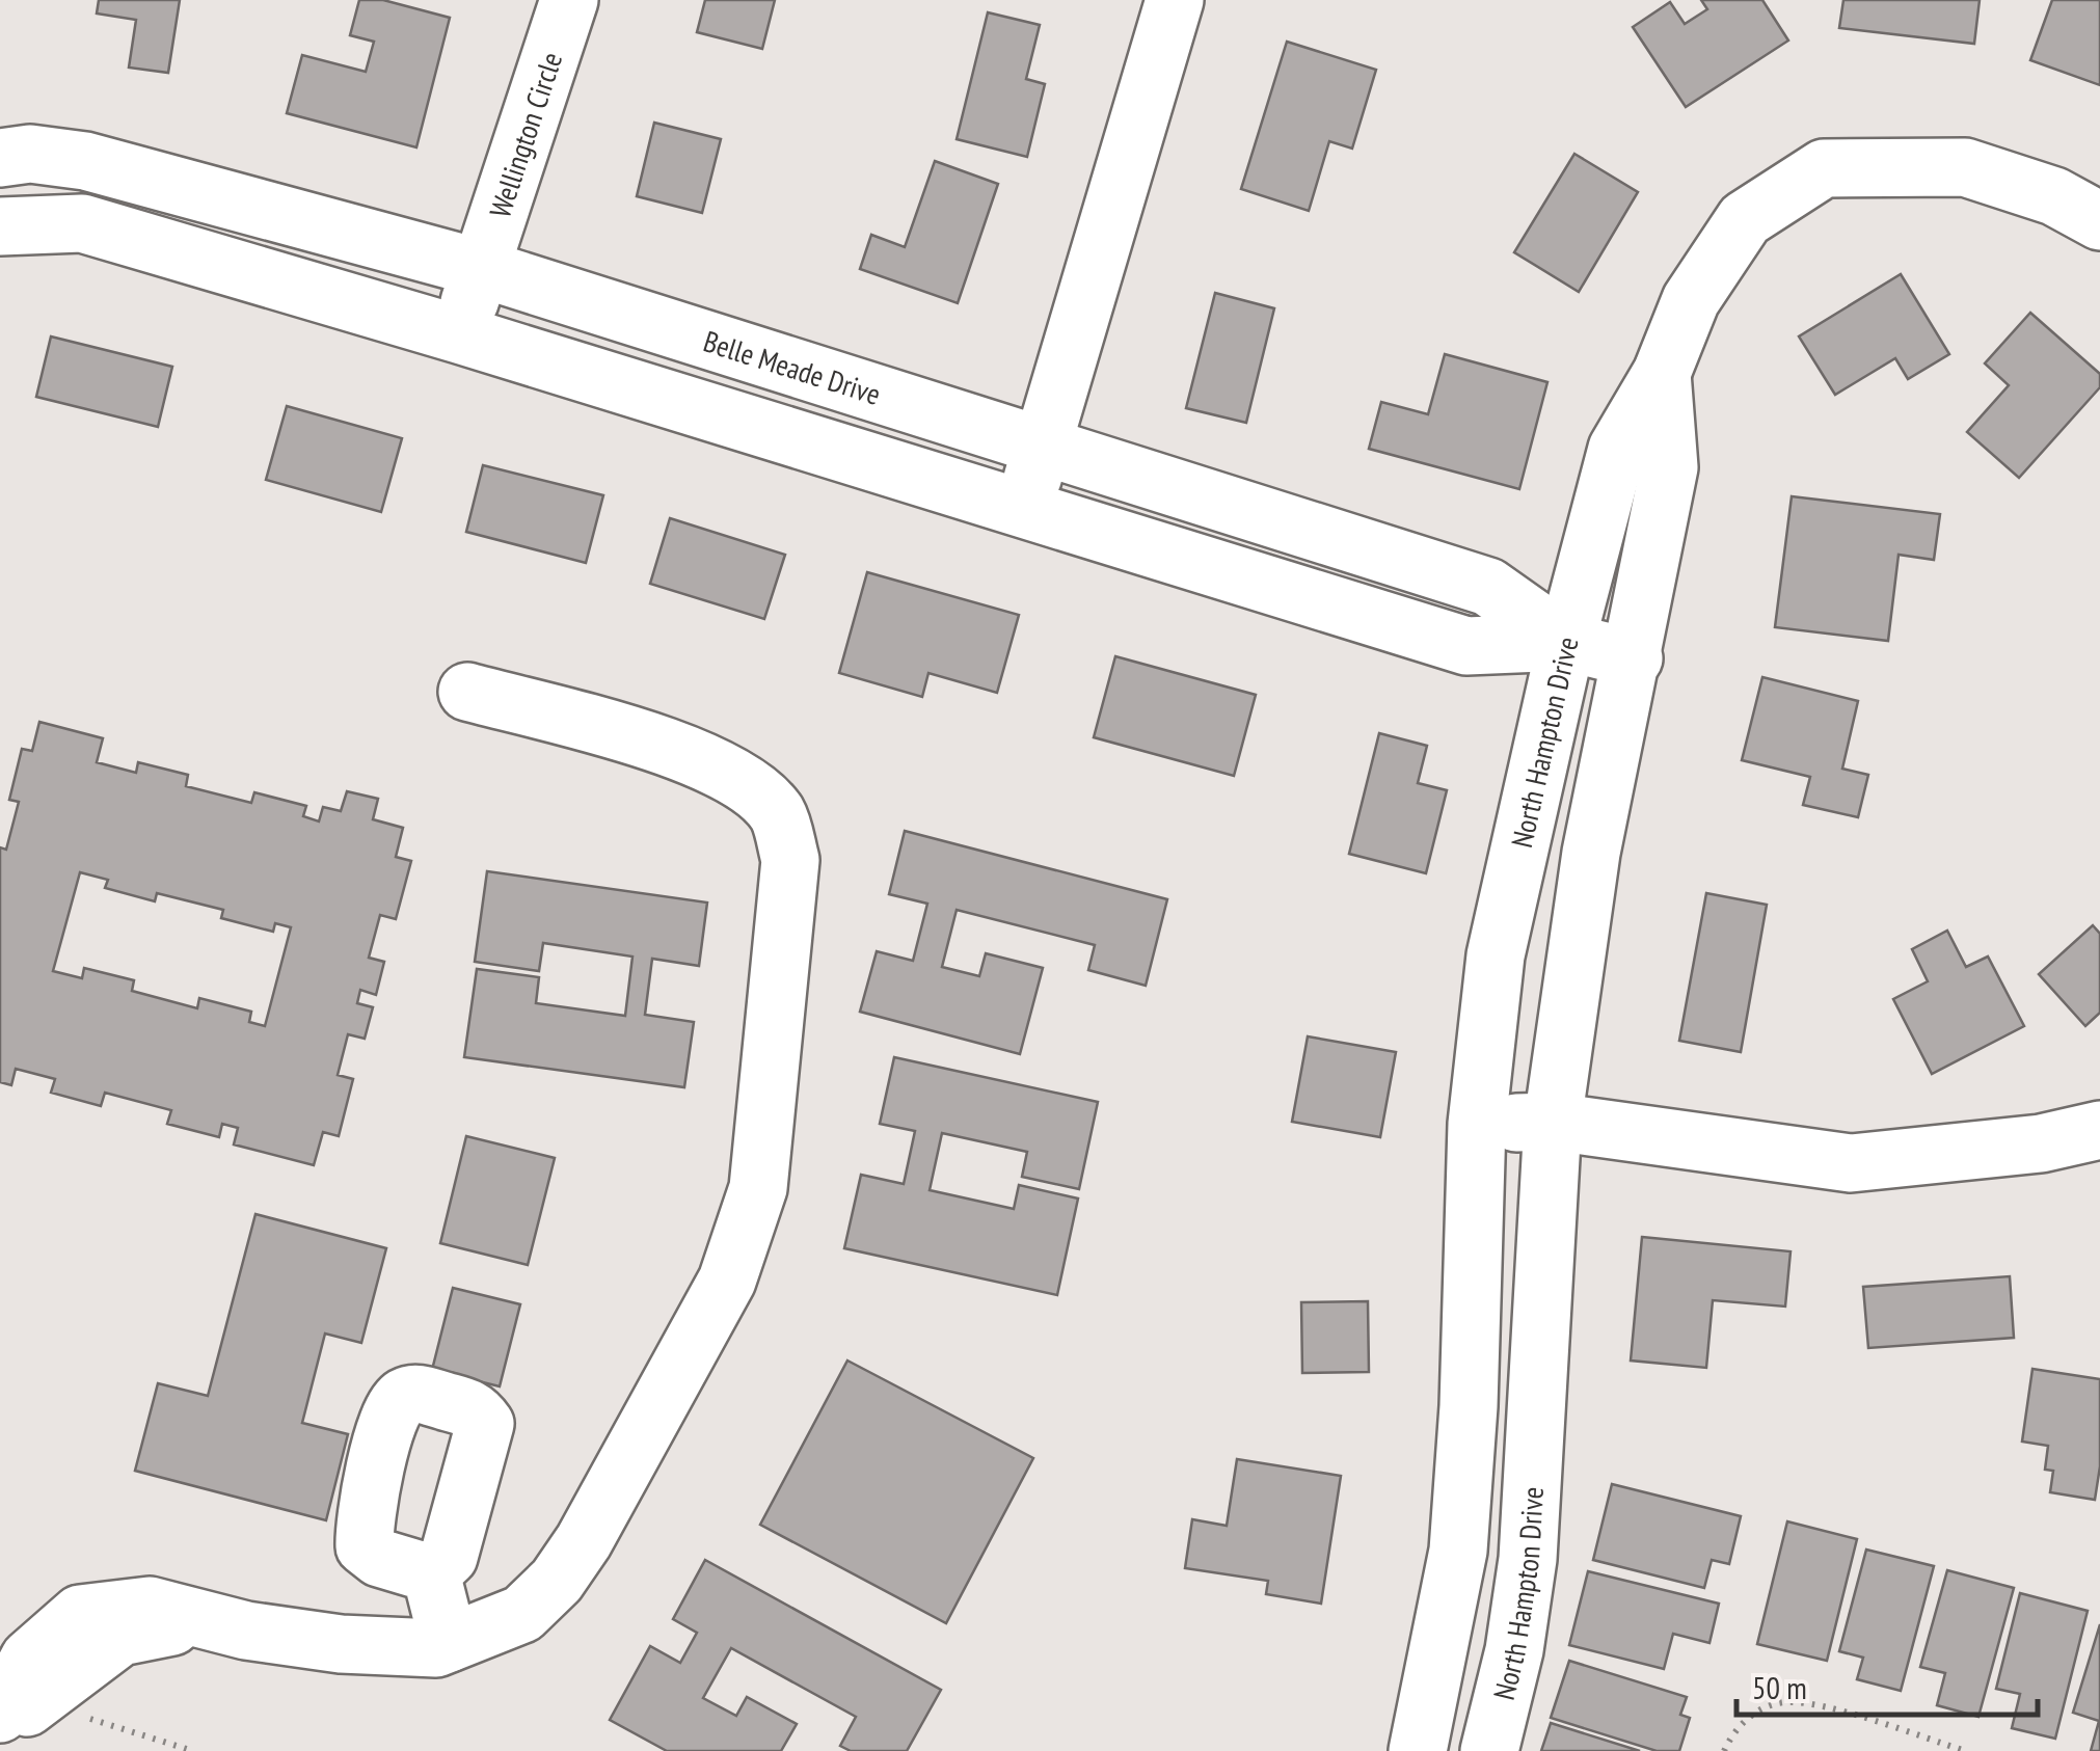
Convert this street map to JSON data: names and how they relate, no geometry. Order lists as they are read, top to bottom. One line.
{"streets":{"street":["Wellington Circle","Belle Meade Drive","North Hampton Drive"]},"crossings":[["Wellington Circle","Belle Meade Drive"],["Belle Meade Drive","North Hampton Drive"]],"scale_bar":"50 m"}
